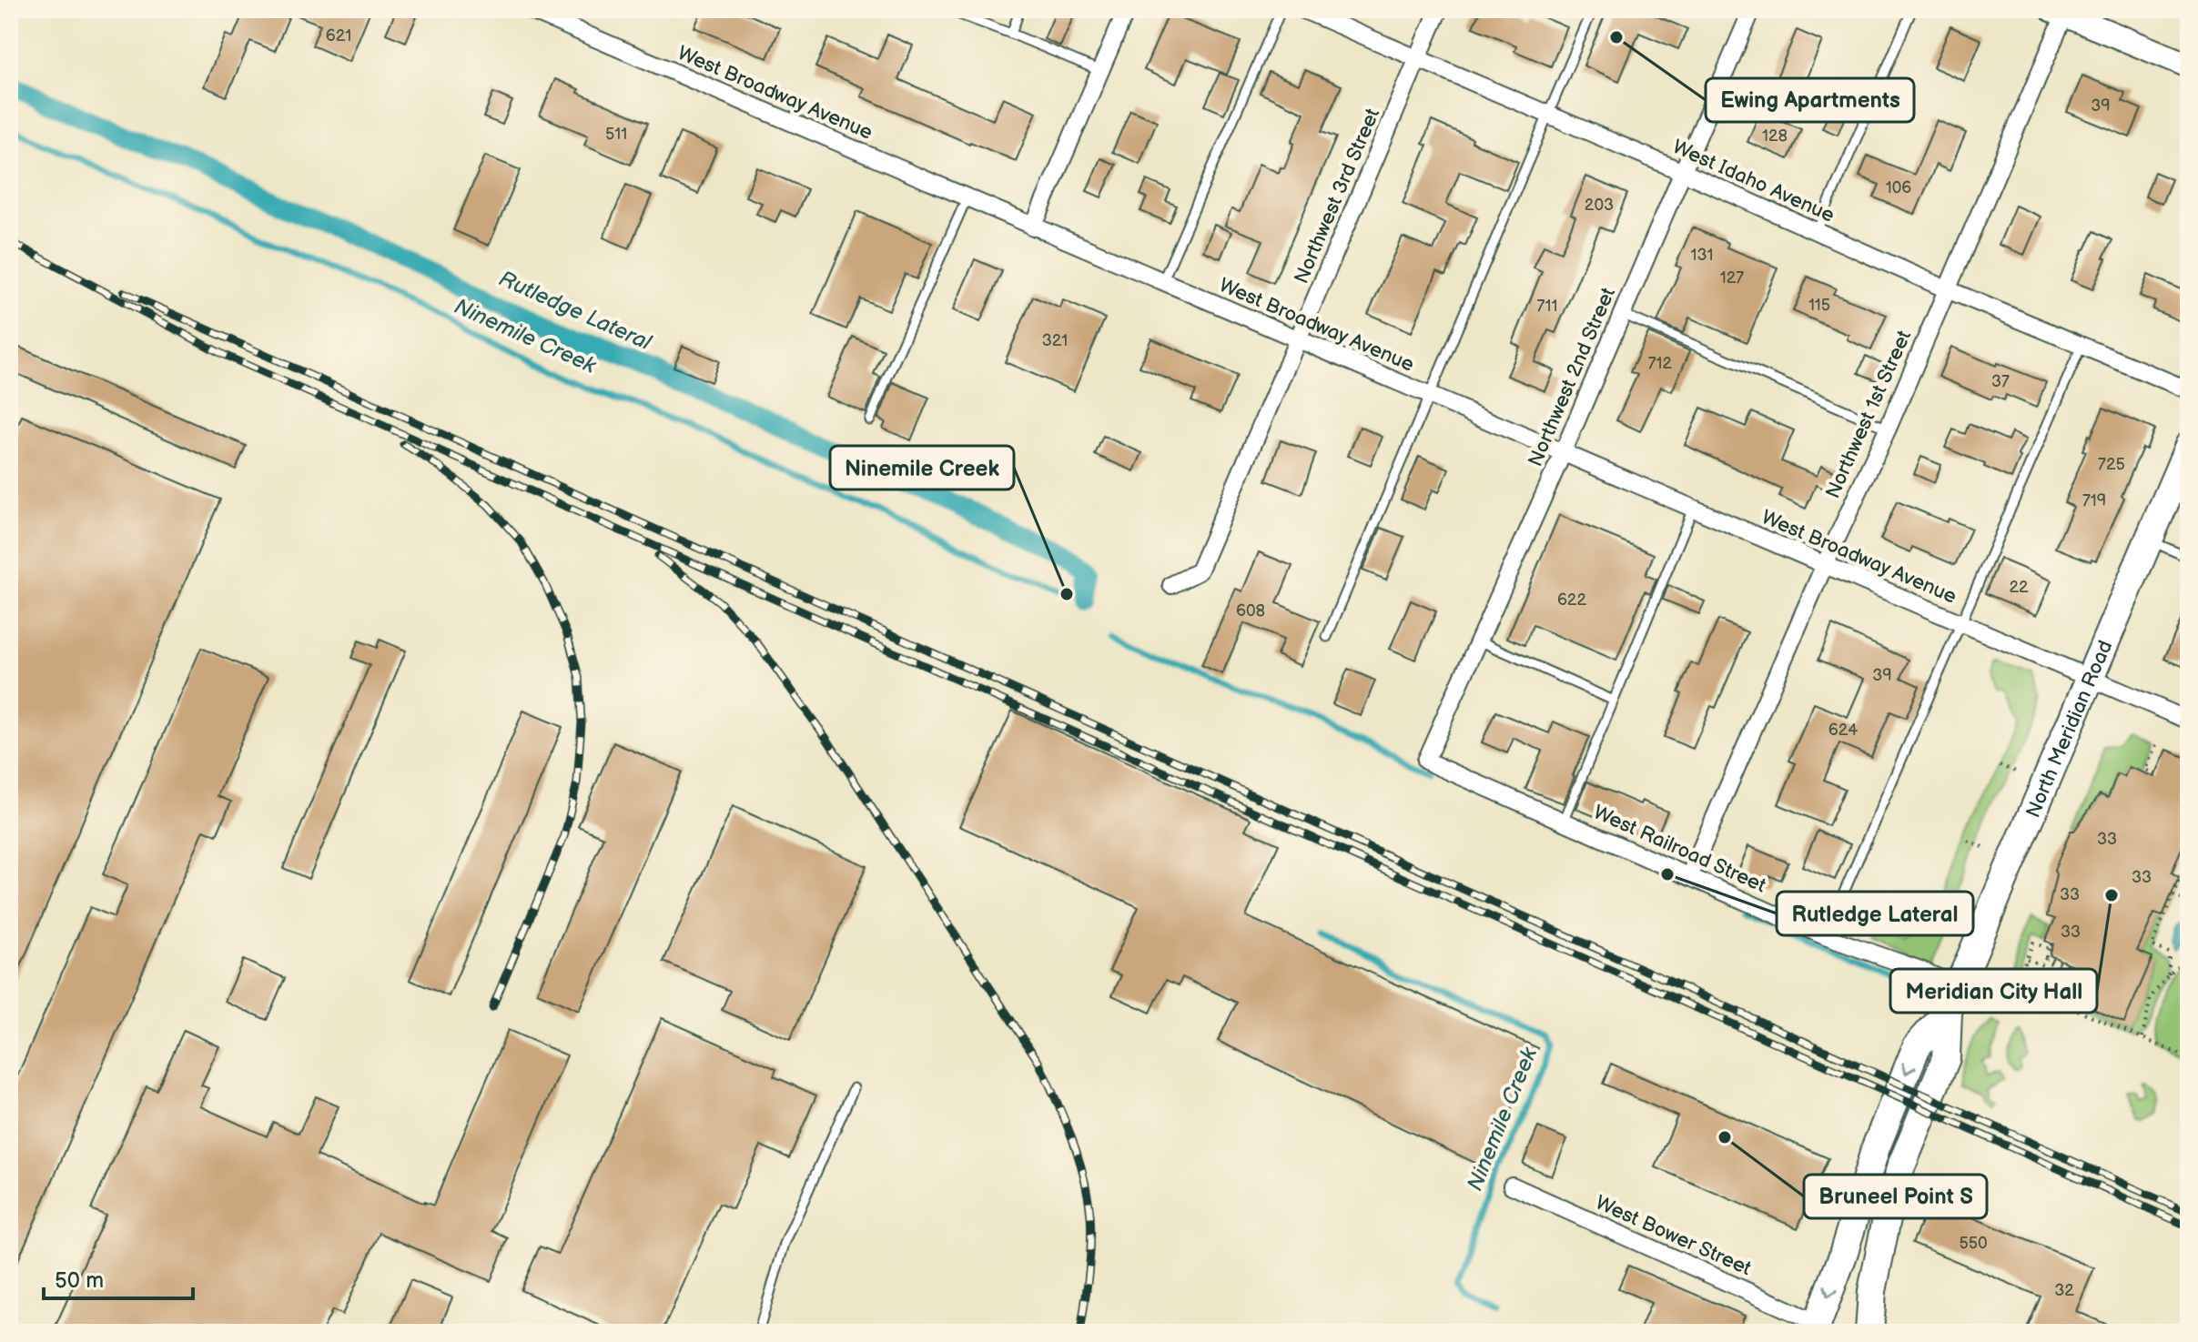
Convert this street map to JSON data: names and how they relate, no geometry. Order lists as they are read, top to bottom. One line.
{"streets":{"main road":["North Meridian Road"],"street":["West Broadway Avenue","West Idaho Avenue","Northwest 3rd Street","Northwest 2nd Street","Northwest 1st Street","West Railroad Street","West Bower Street"]},"crossings":[["West Broadway Avenue","Northwest 3rd Street"],["West Broadway Avenue","Northwest 2nd Street"],["West Broadway Avenue","Northwest 1st Street"],["West Broadway Avenue","North Meridian Road"],["West Idaho Avenue","Northwest 3rd Street"],["West Idaho Avenue","Northwest 2nd Street"],["West Idaho Avenue","Northwest 1st Street"],["Northwest 2nd Street","West Railroad Street"],["Northwest 1st Street","West Railroad Street"],["North Meridian Road","West Railroad Street"],["North Meridian Road","West Bower Street"]],"water":["Rutledge Lateral","Ninemile Creek"],"places":["Ewing Apartments","Ninemile Creek","Rutledge Lateral","Meridian City Hall","Bruneel Point S"],"house_numbers":["621","39","511","128","106","203","131","127","115","711","321","712","37","725","719","22","622","608","39","624","33","33","33","33","550","32"],"scale_bar":"50 m"}
